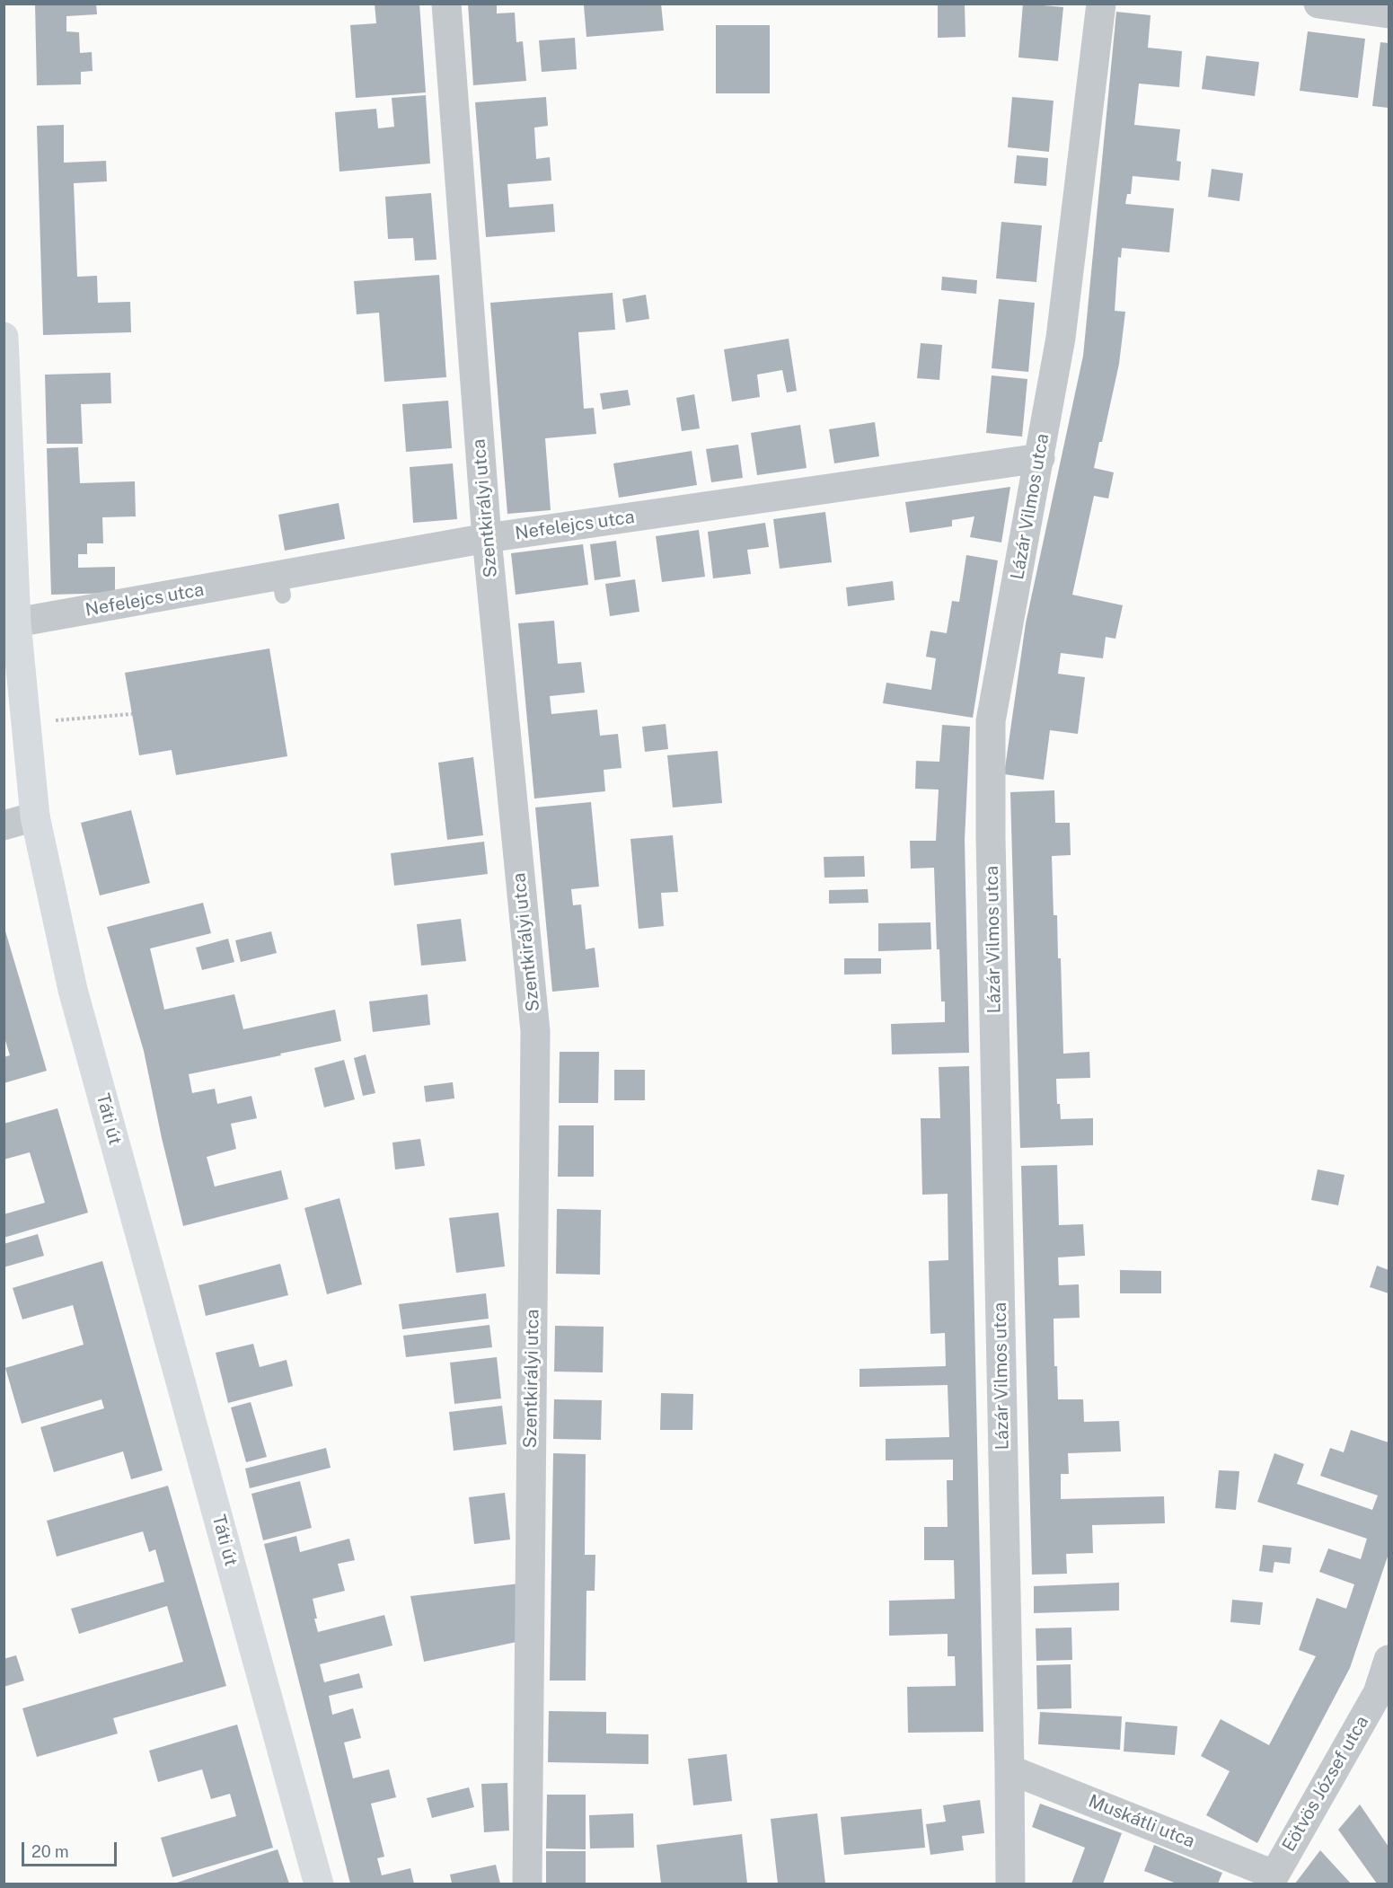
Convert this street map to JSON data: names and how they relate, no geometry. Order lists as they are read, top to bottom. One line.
{"streets":{"main road":["Táti út"],"street":["Lázár Vilmos utca","Szentkirályi utca","Nefelejcs utca","Eötvös József utca","Muskátli utca"]},"crossings":[["Lázár Vilmos utca","Nefelejcs utca"],["Lázár Vilmos utca","Muskátli utca"],["Szentkirályi utca","Nefelejcs utca"],["Nefelejcs utca","Táti út"],["Eötvös József utca","Muskátli utca"]],"scale_bar":"20 m"}
